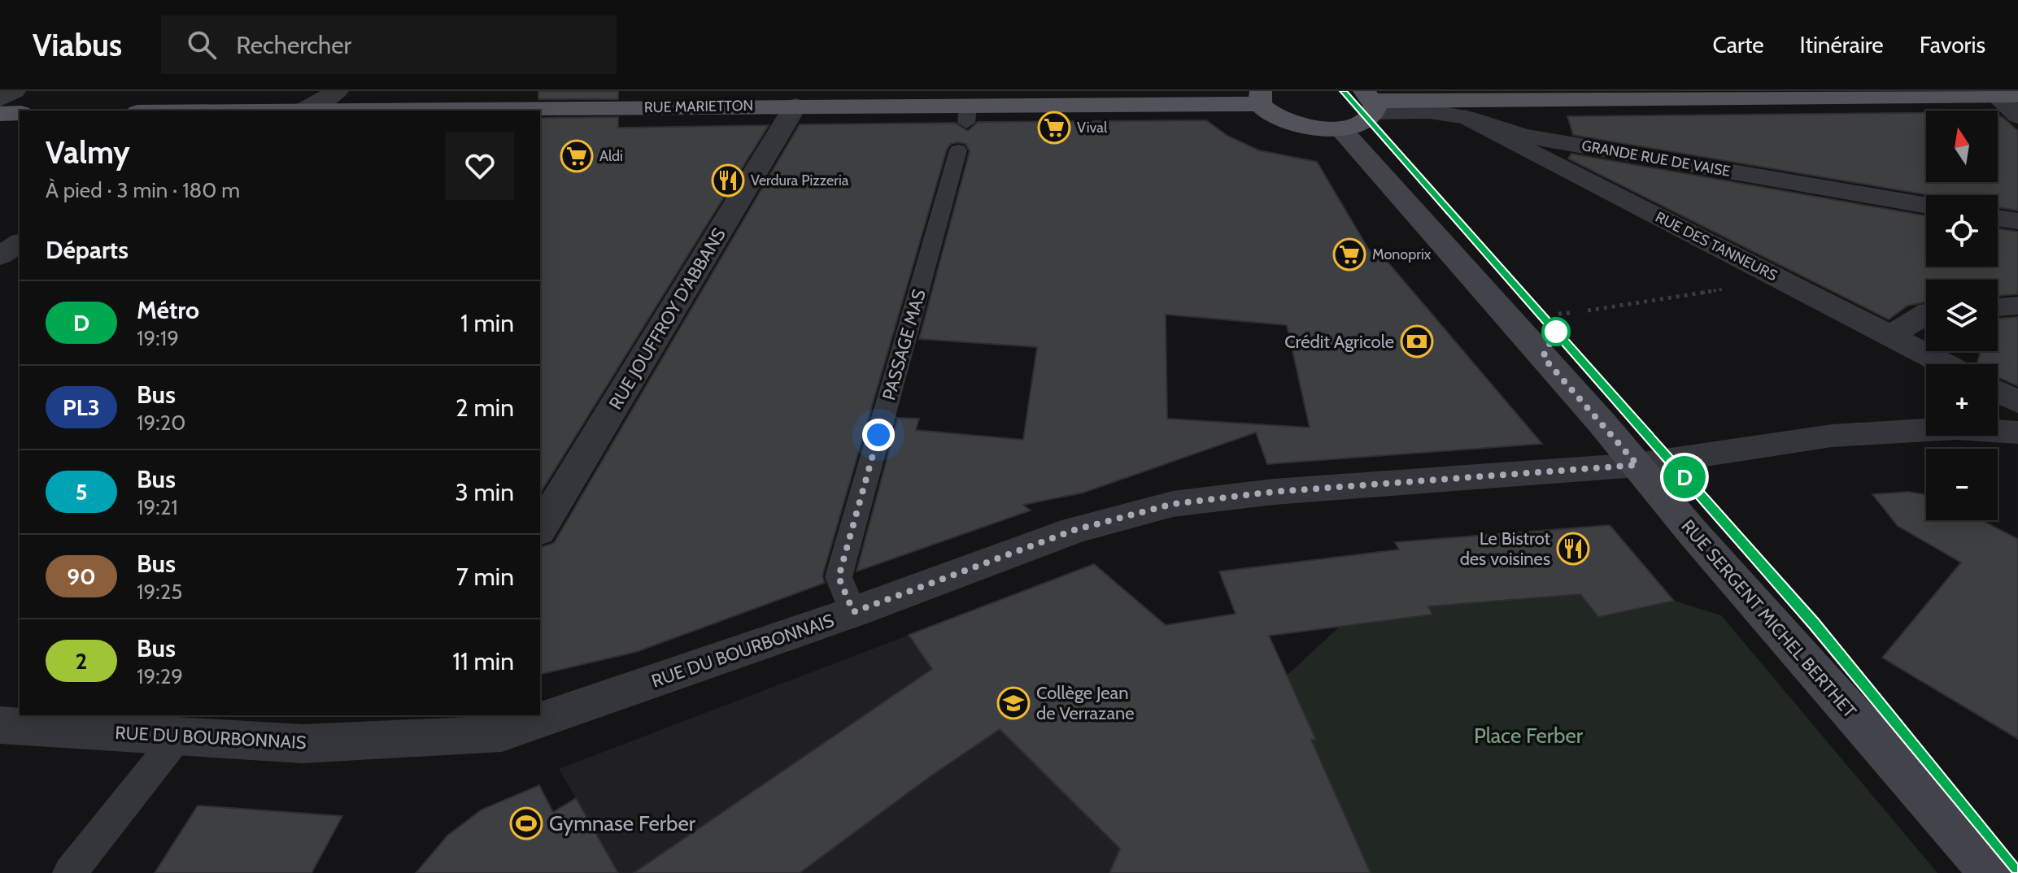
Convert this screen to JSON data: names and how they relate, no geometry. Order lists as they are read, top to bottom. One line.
{"streets":{"main road":["RUE MARIETTON","RUE SERGENT MICHEL BERTHET"],"street":["GRANDE RUE DE VAISE","RUE DES TANNEURS","RUE JOUFFROY D'ABBANS","RUE DU BOURBONNAIS"],"lane":["PASSAGE MAS"]},"crossings":[["RUE MARIETTON","RUE JOUFFROY D'ABBANS"],["GRANDE RUE DE VAISE","RUE DES TANNEURS"],["PASSAGE MAS","RUE DU BOURBONNAIS"],["RUE SERGENT MICHEL BERTHET","RUE DU BOURBONNAIS"]],"parks":["Place Ferber"],"places":{"supermarket":["Vival","Aldi","Monoprix"],"restaurant":["Verdura Pizzeria","Le Bistrot des voisines"],"bank":["Crédit Agricole"],"school or university":["Collège Jean de Verrazane"],"sports":["Gymnase Ferber"]},"lines":["metro line D"],"north":"top","page":{"header":"Viabus","search":"Rechercher","nav":["Carte","Itinéraire","Favoris"],"on_map":"D","map_buttons":["+","−"],"heading":[["Valmy","À pied · 3 min · 180 m"],"Départs"],"list":[{"mark":"D","name":"Métro","note":"19:19","value":"1 min"},{"mark":"PL3","name":"Bus","note":"19:20","value":"2 min"},{"mark":"5","name":"Bus","note":"19:21","value":"3 min"},{"mark":"90","name":"Bus","note":"19:25","value":"7 min"},{"mark":"2","name":"Bus","note":"19:29","value":"11 min"}]}}
